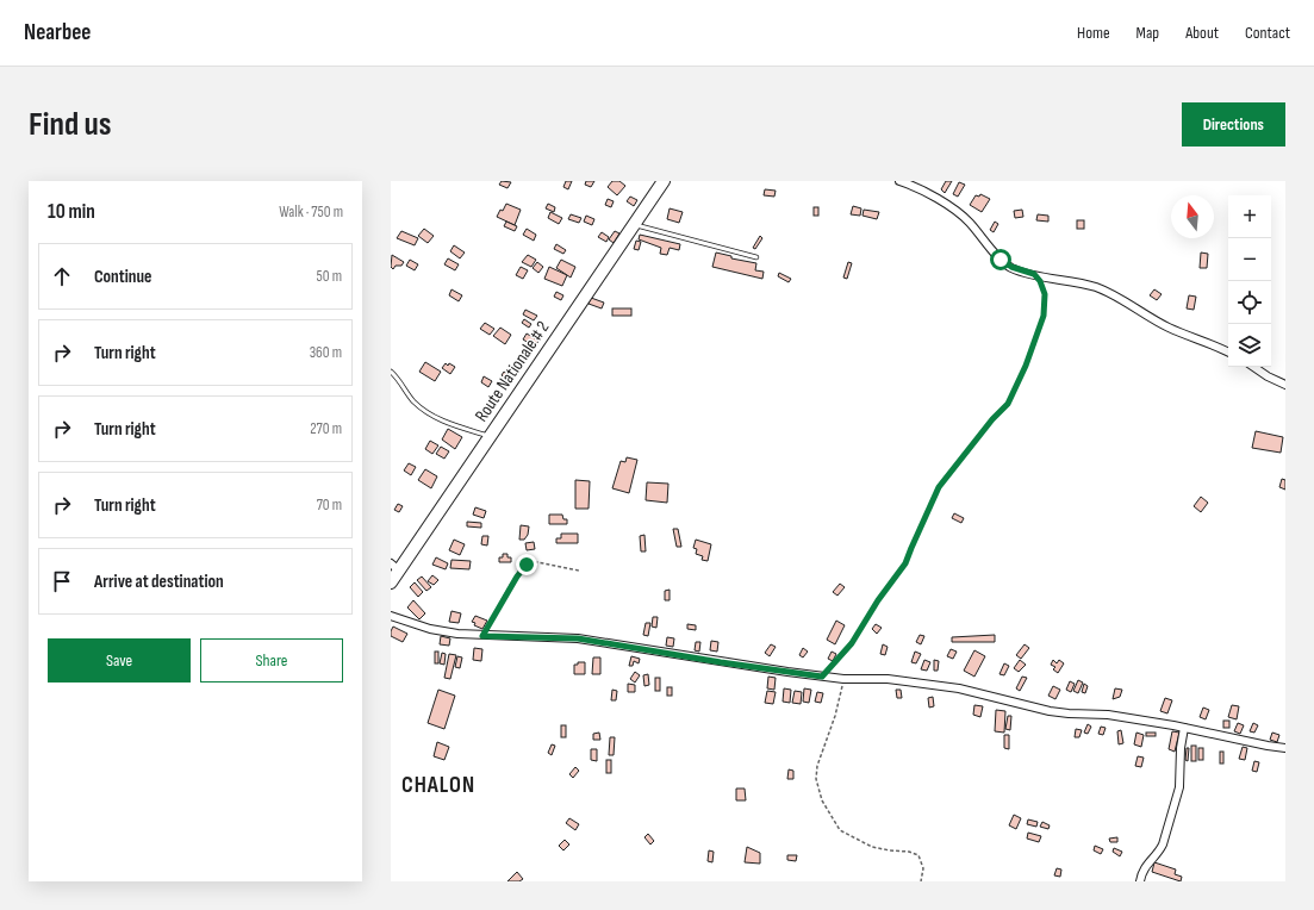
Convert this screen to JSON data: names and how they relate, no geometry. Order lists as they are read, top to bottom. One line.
{"streets":{"main road":["Route Nationale # 2"]},"districts":["CHALON"],"north":"top","page":{"header":"Nearbee","nav":["Home","Map","About","Contact"],"buttons":["Directions",["Save","Share"]],"title":"Find us","heading":["10 min","Walk · 750 m"],"map_buttons":["+","−"],"list":[["Continue","50 m"],["Turn right","360 m"],["Turn right","270 m"],["Turn right","70 m"],"Arrive at destination"]}}
